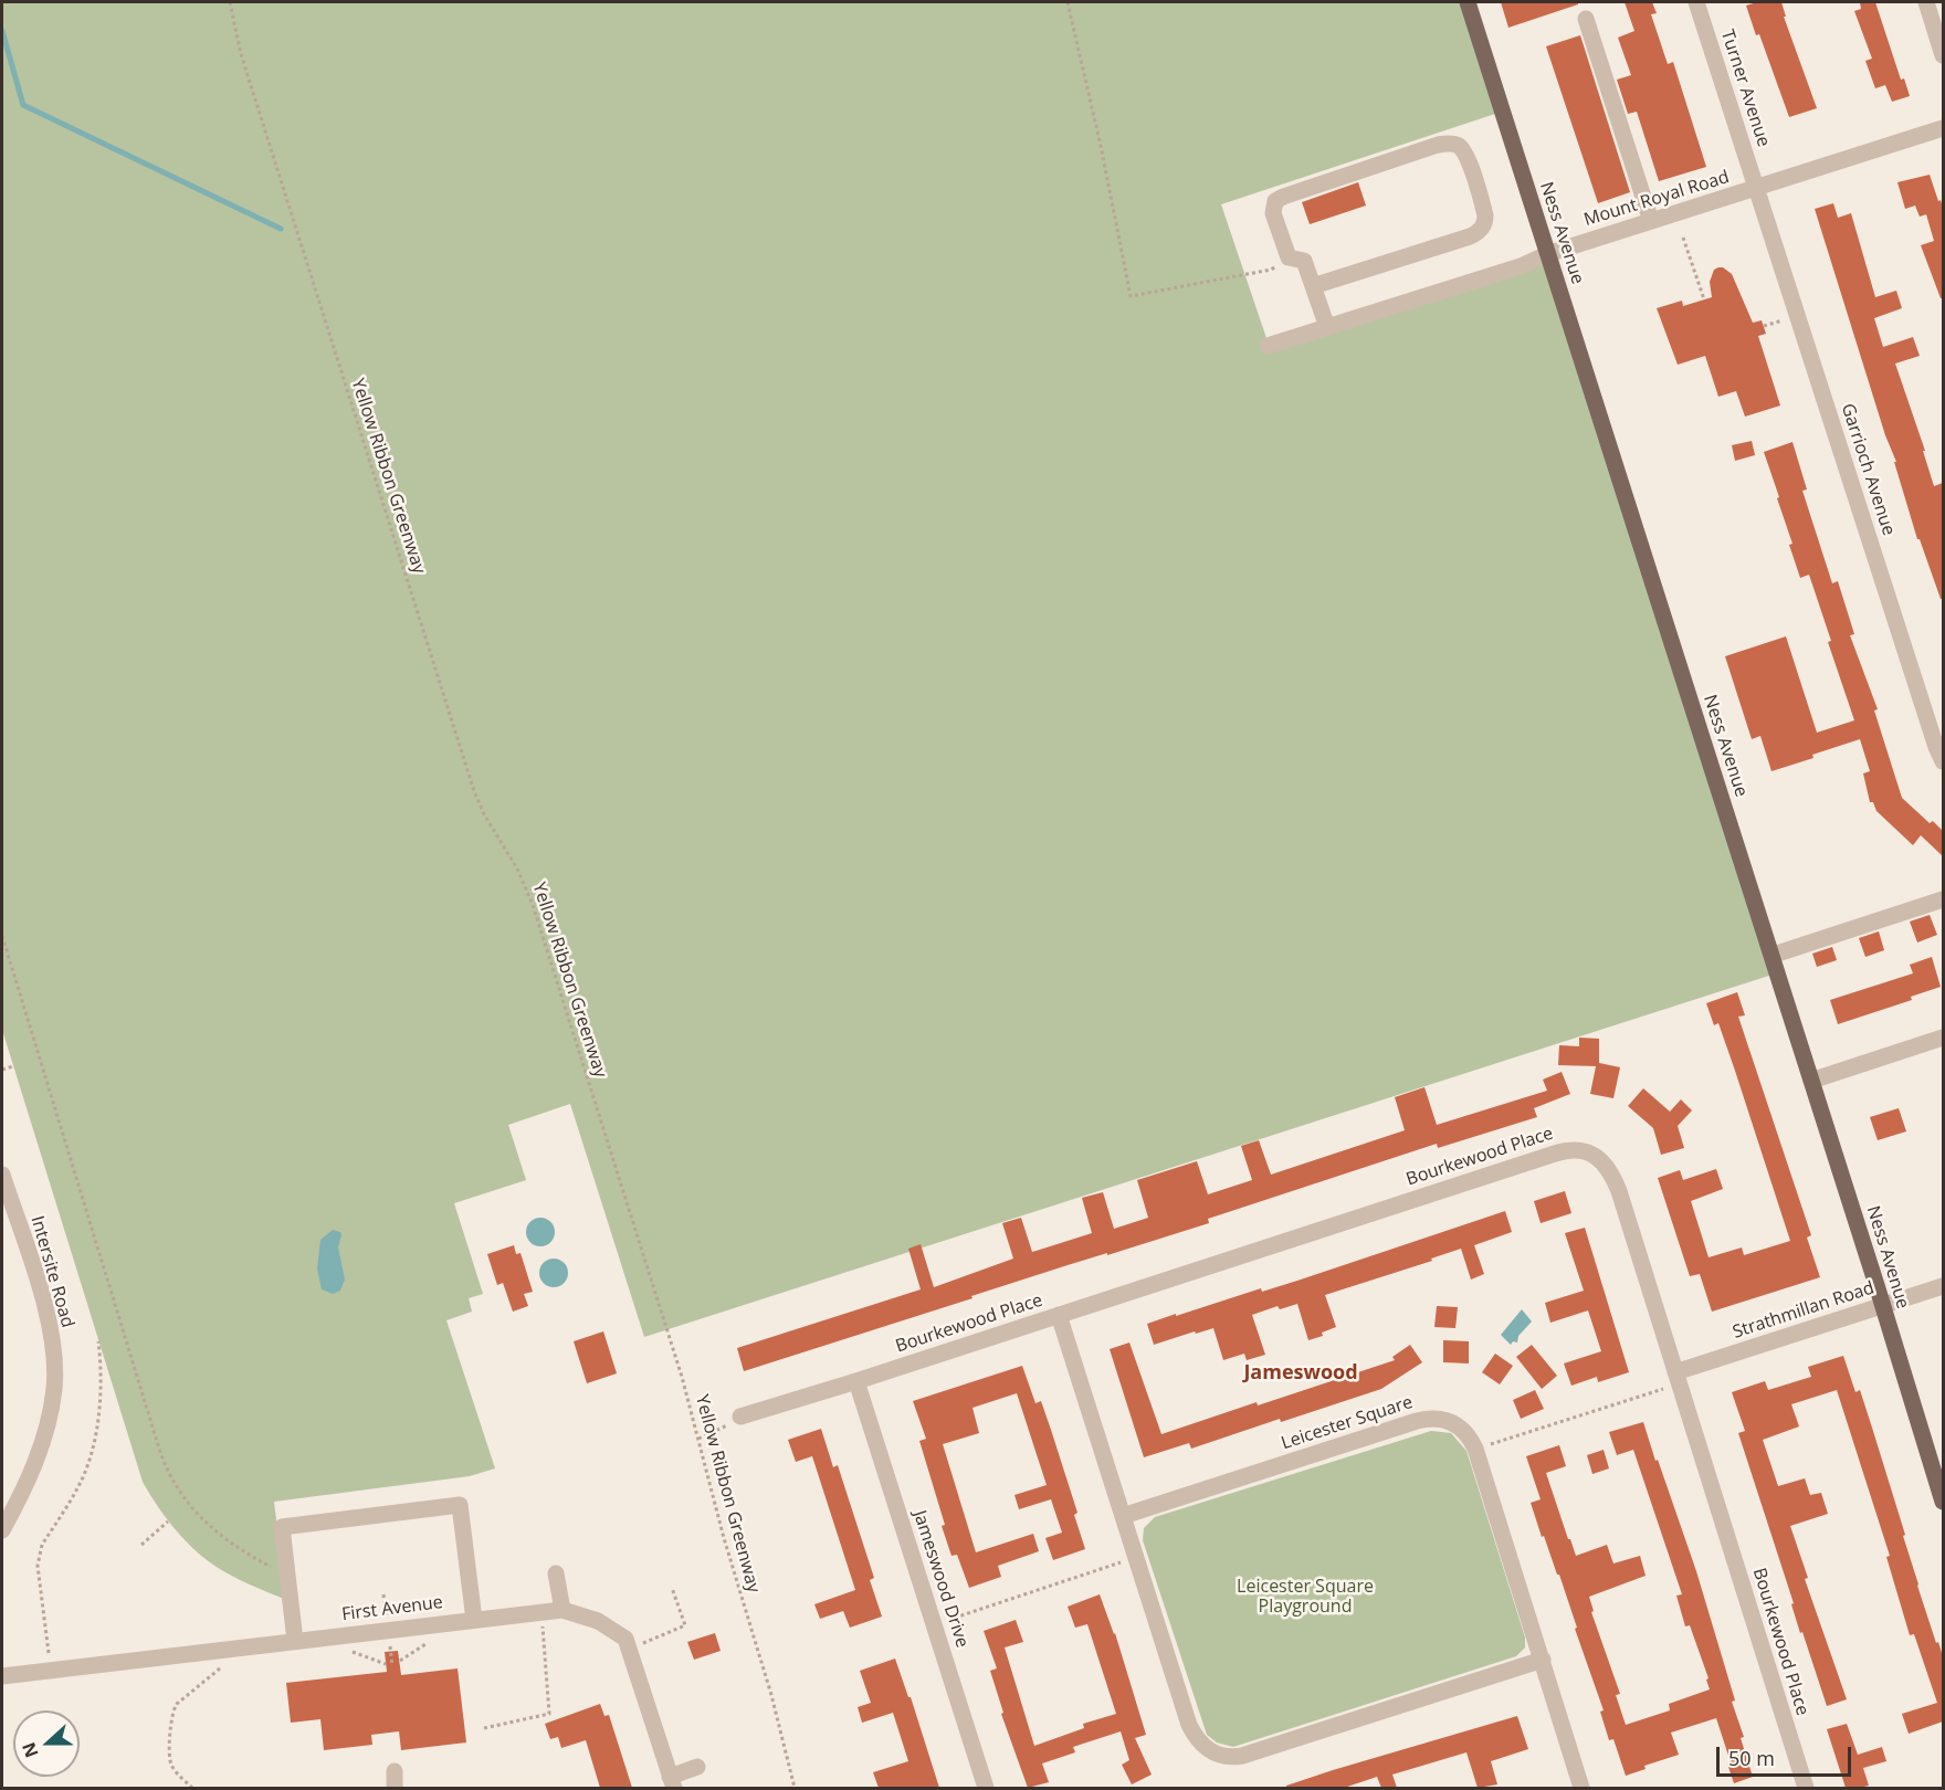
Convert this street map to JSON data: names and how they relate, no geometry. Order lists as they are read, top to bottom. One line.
{"streets":{"main road":["Ness Avenue"],"street":["Turner Avenue","Mount Royal Road","Garrioch Avenue","Bourkewood Place","Intersite Road","Strathmillan Road","Leicester Square","Jameswood Drive","First Avenue"],"path":["Yellow Ribbon Greenway"]},"crossings":[["Turner Avenue","Mount Royal Road"],["Turner Avenue","Garrioch Avenue"],["Mount Royal Road","Ness Avenue"],["Mount Royal Road","Garrioch Avenue"],["Ness Avenue","Strathmillan Road"],["Bourkewood Place","Strathmillan Road"],["Bourkewood Place","Jameswood Drive"]],"districts":["Jameswood"],"parks":["Leicester Square Playground"],"scale_bar":"50 m","north":"left"}
